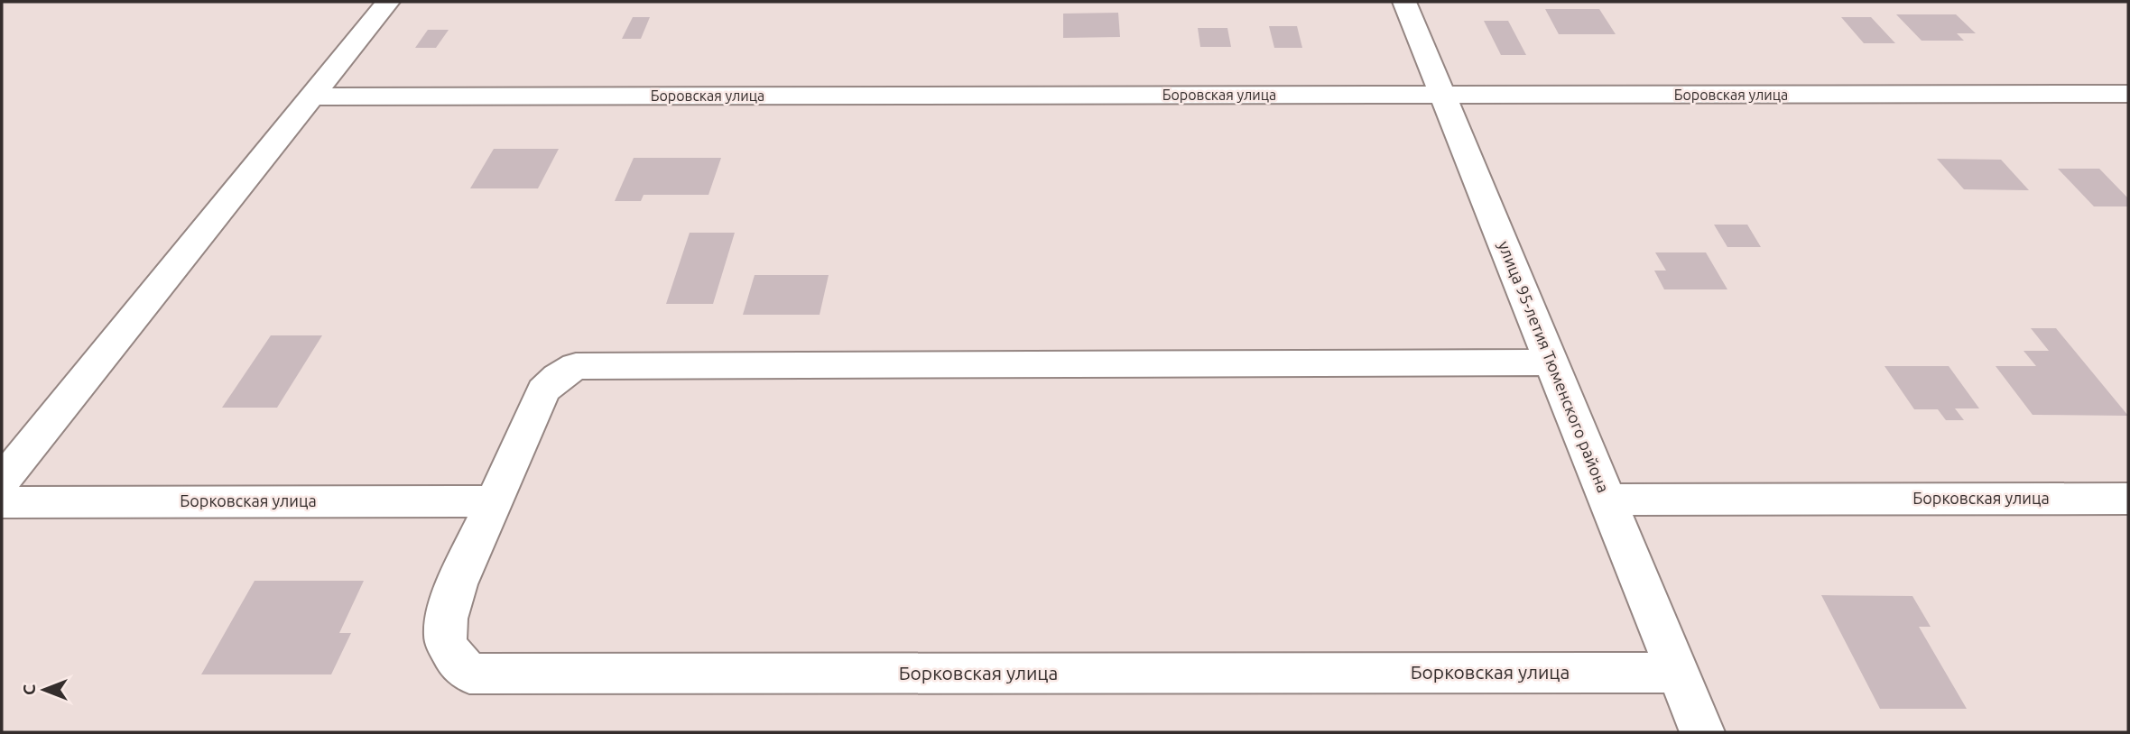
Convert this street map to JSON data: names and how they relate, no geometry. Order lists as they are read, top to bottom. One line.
{"streets":{"street":["Боровская улица","улица 95-летия Тюменского района","Борковская улица"]},"crossings":[["Боровская улица","улица 95-летия Тюменского района"],["улица 95-летия Тюменского района","Борковская улица"]],"north":"left"}
